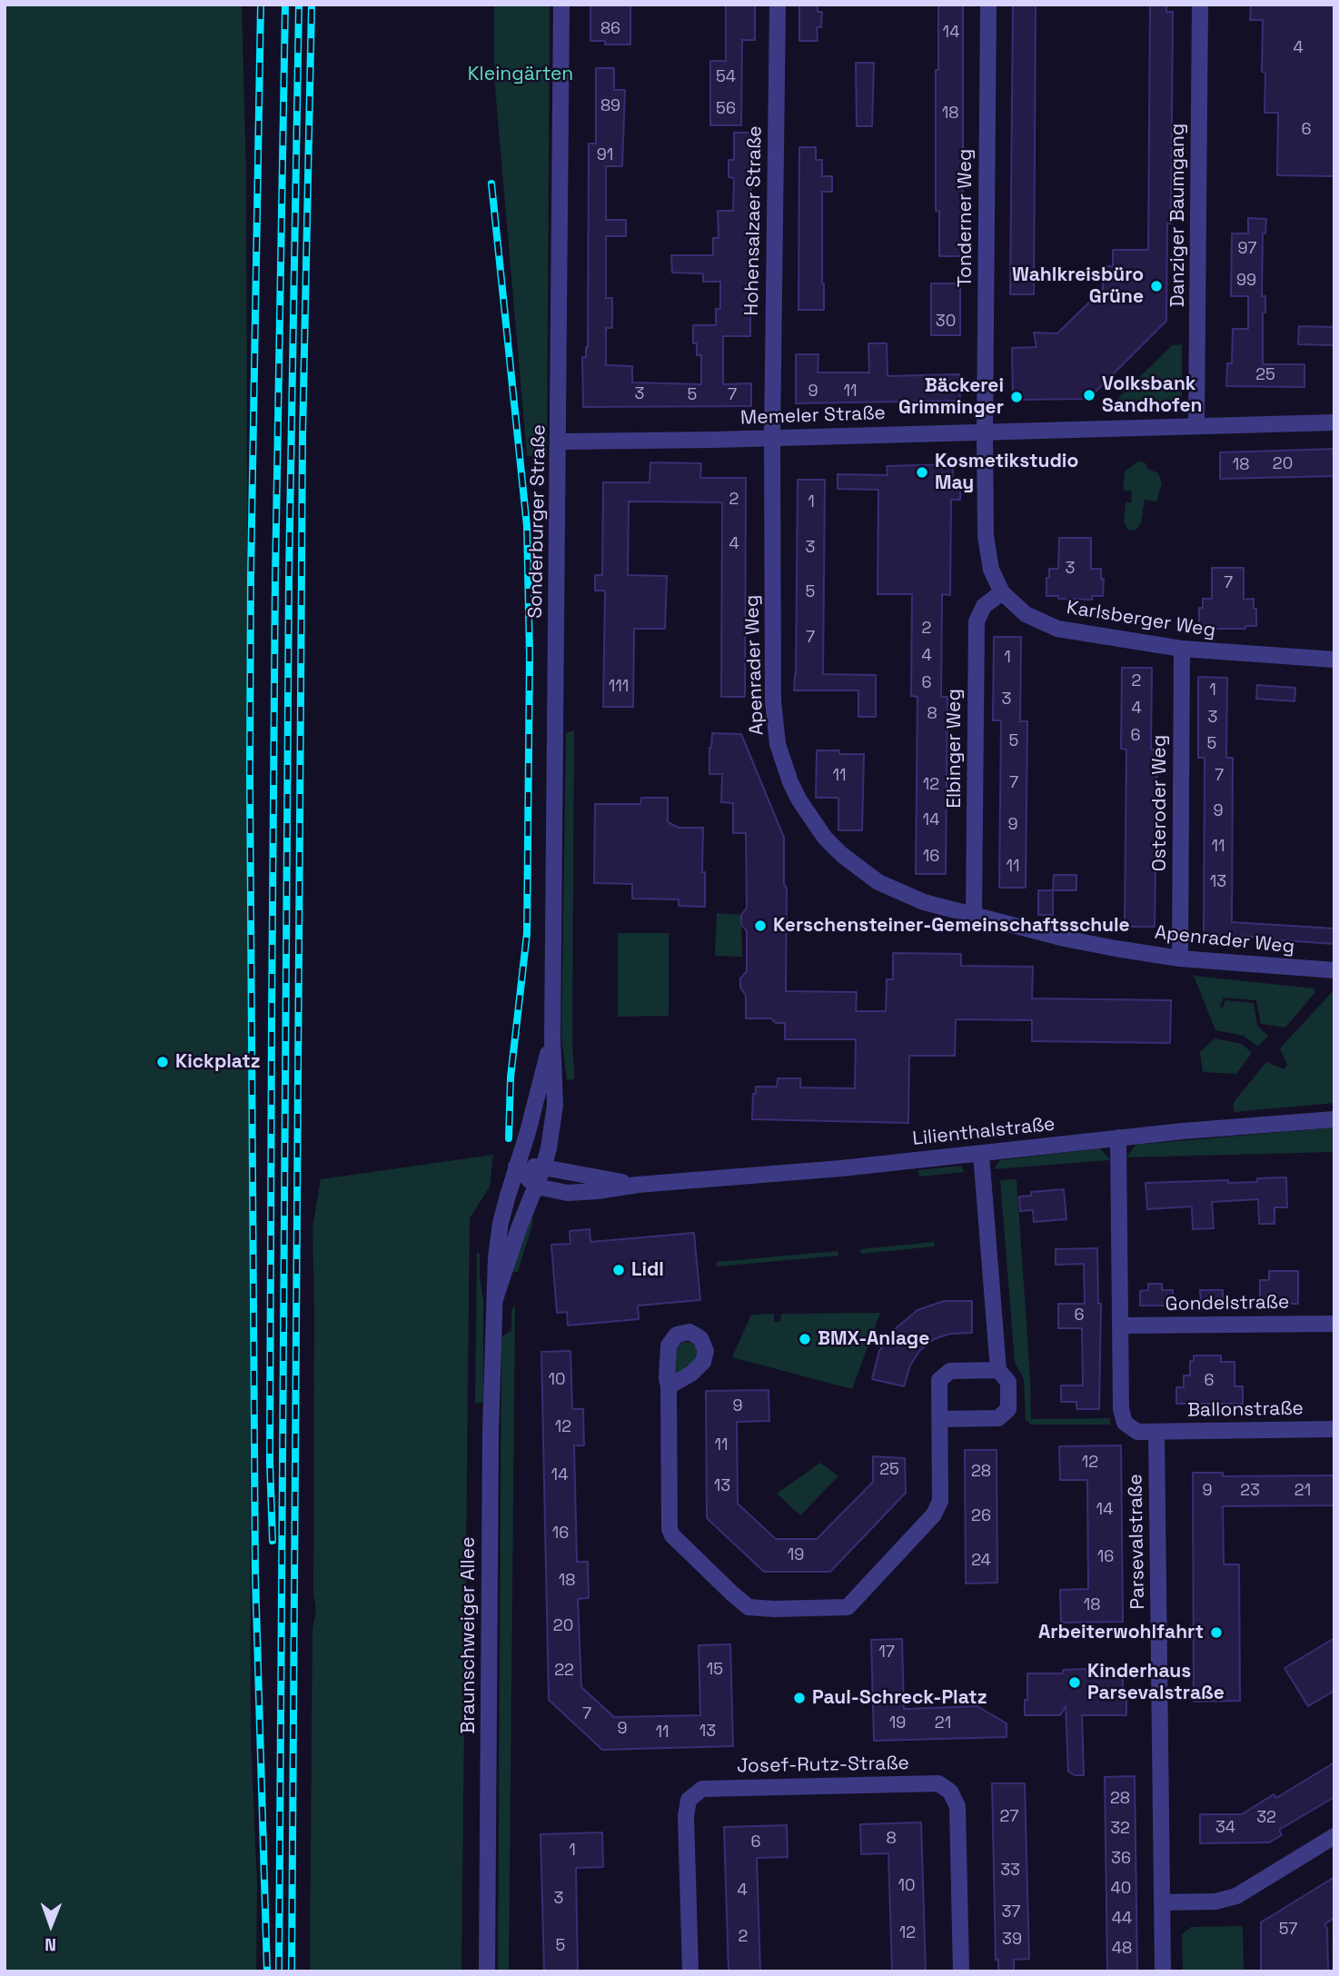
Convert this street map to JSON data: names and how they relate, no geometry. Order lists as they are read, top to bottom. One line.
{"streets":{"street":["Danziger Baumgang","Tonderner Weg","Hohensalzaer Straße","Memeler Straße","Sonderburger Straße","Karlsberger Weg","Apenrader Weg","Elbinger Weg","Osteroder Weg","Lilienthalstraße","Gondelstraße","Ballonstraße","Parsevalstraße","Braunschweiger Allee","Josef-Rutz-Straße"]},"crossings":[["Danziger Baumgang","Memeler Straße"],["Tonderner Weg","Memeler Straße"],["Tonderner Weg","Karlsberger Weg"],["Hohensalzaer Straße","Memeler Straße"],["Hohensalzaer Straße","Apenrader Weg"],["Memeler Straße","Sonderburger Straße"],["Memeler Straße","Karlsberger Weg"],["Memeler Straße","Apenrader Weg"],["Sonderburger Straße","Lilienthalstraße"],["Sonderburger Straße","Braunschweiger Allee"],["Karlsberger Weg","Elbinger Weg"],["Karlsberger Weg","Osteroder Weg"],["Apenrader Weg","Elbinger Weg"],["Apenrader Weg","Osteroder Weg"],["Lilienthalstraße","Braunschweiger Allee"],["Ballonstraße","Parsevalstraße"]],"parks":["Kleingärten"],"places":["Wahlkreisbüro Grüne","Volksbank Sandhofen","Bäckerei Grimminger","Kosmetikstudio May","Kerschensteiner-Gemeinschaftsschule","Kickplatz","Lidl","BMX-Anlage","Arbeiterwohlfahrt","Kinderhaus Parsevalstraße","Paul-Schreck-Platz"],"house_numbers":["86","14","4","54","89","56","18","6","91","97","99","30","25","9","11","3","5","7","20","18","2","1","4","3","3","7","5","2","7","4","1","2","6","111","1","3","4","8","3","6","5","5","11","7","7","12","9","14","9","11","16","11","13","6","10","6","9","12","11","12","25","28","14","13","9","23","21","14","26","16","19","16","24","18","18","20","17","15","22","7","19","21","9","13","11","28","27","32","34","32","8","6","1","36","33","10","40","4","3","37","44","57","12","2","39","5","48"],"north":"bottom"}
